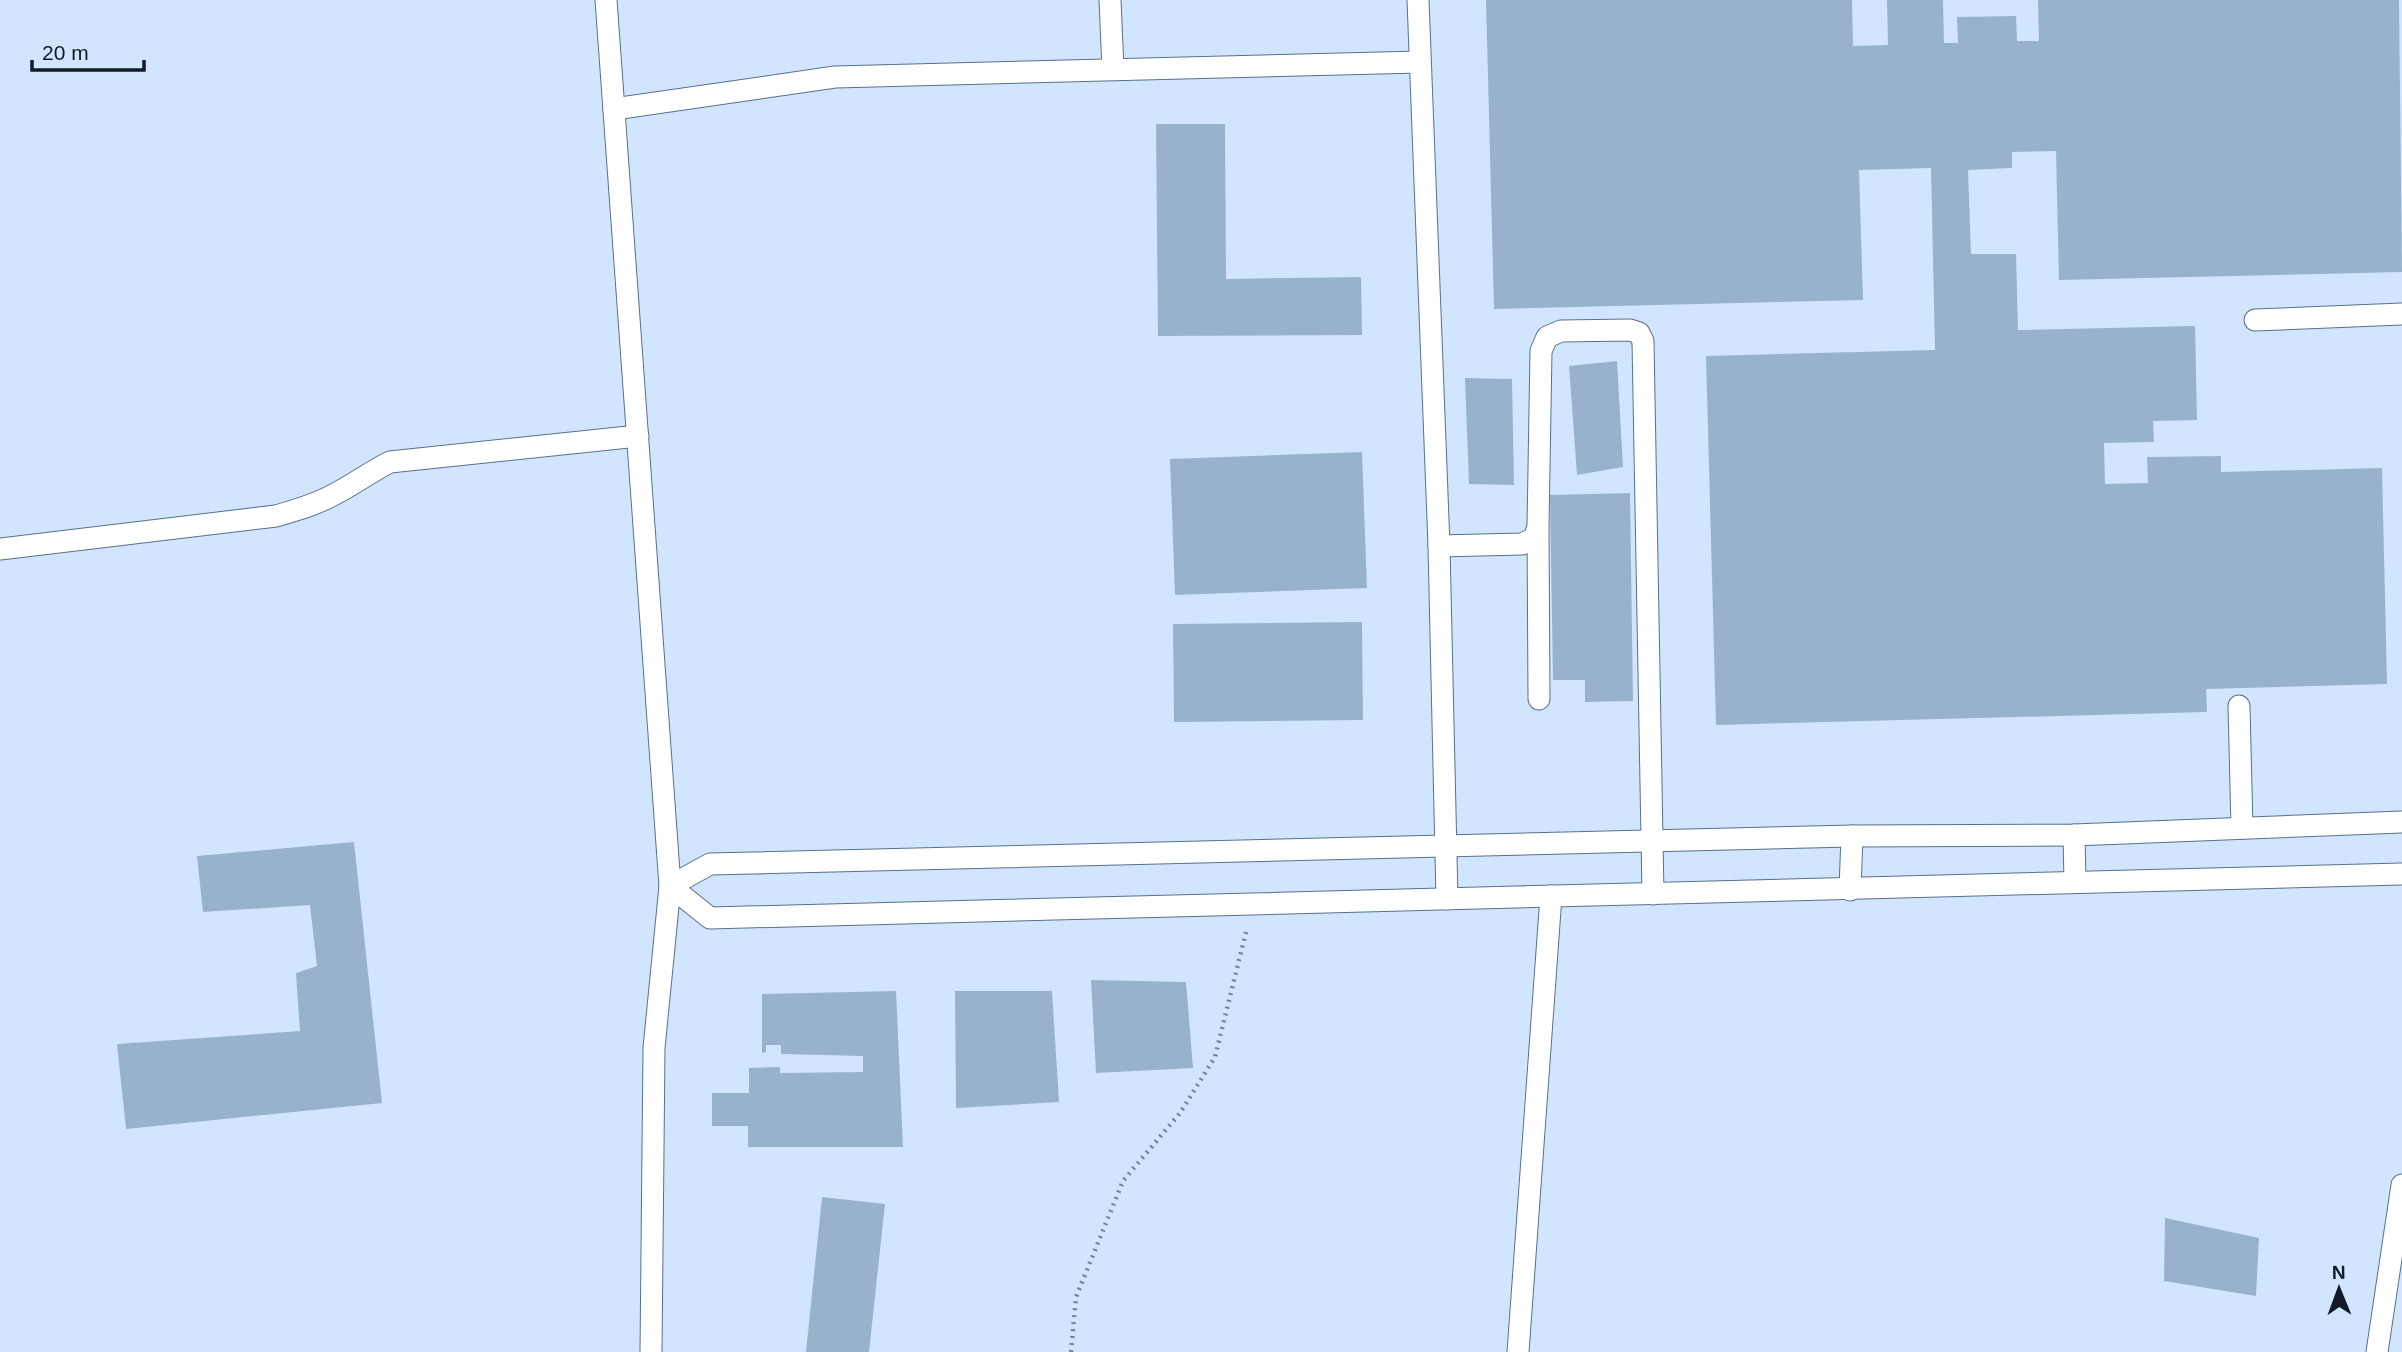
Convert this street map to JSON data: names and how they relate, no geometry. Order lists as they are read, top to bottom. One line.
{"scale_bar":"20 m","north":"top"}
